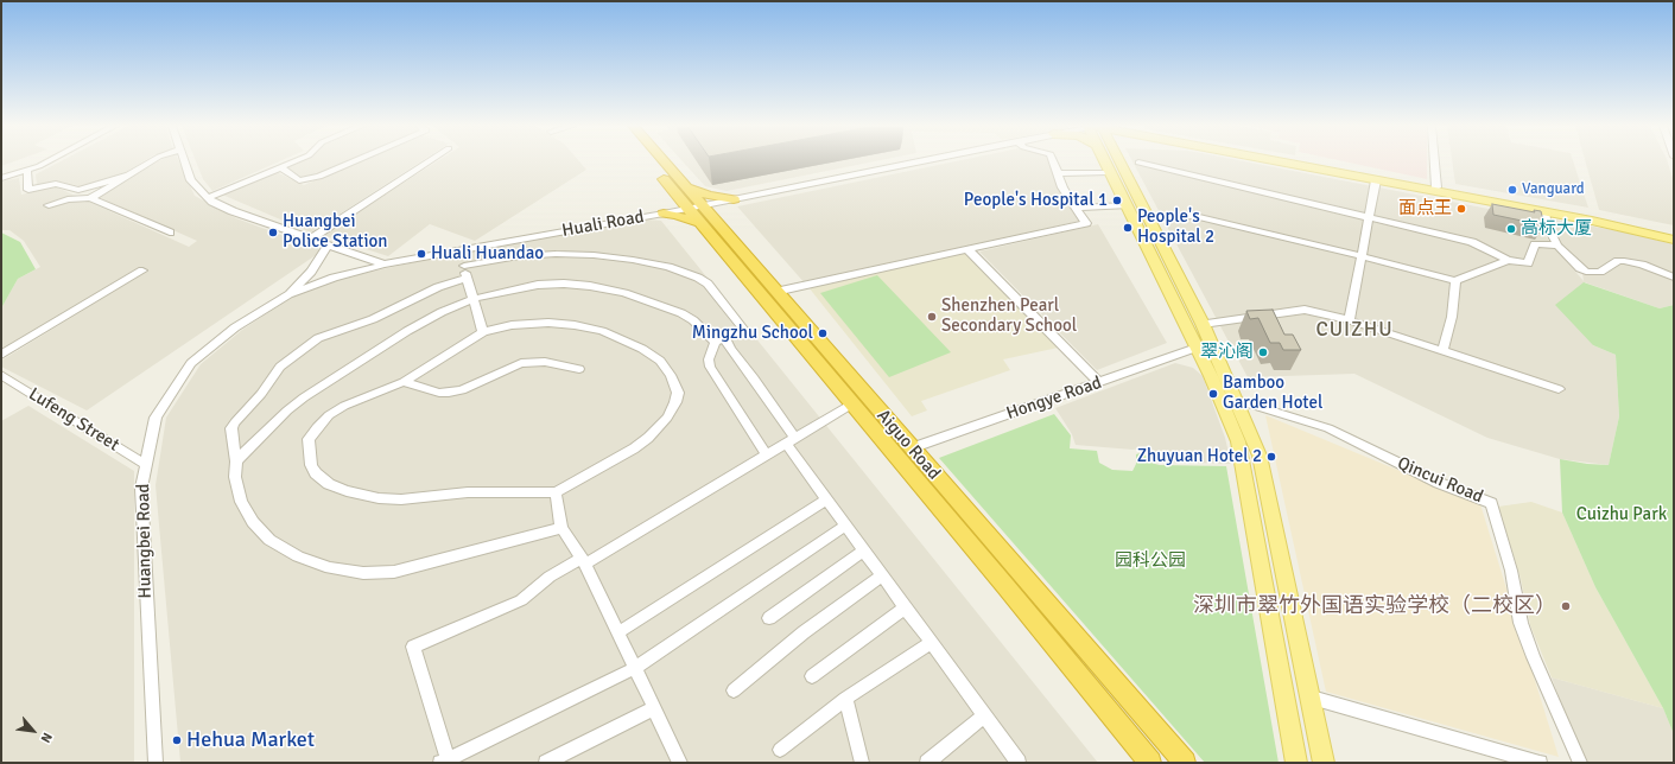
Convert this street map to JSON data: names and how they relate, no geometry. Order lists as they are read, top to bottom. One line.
{"streets":{"highway":["Aiguo Road"],"street":["Huali Road","Hongye Road","Lufeng Street","Qincui Road","Huangbei Road"]},"crossings":[["Huali Road","Aiguo Road"],["Huali Road","Huangbei Road"],["Hongye Road","Aiguo Road"],["Lufeng Street","Huangbei Road"]],"districts":["CUIZHU"],"parks":["Cuizhu Park","园科公园"],"places":["Vanguard","People's Hospital 1","面点王","People's Hospital 2","高标大厦","Huangbei Police Station","Huali Huandao","Shenzhen Pearl Secondary School","Mingzhu School","翠沁阁","Bamboo Garden Hotel","Zhuyuan Hotel 2","深圳市翠竹外国语实验学校（二校区）","Hehua Market"],"north":"bottom right"}
